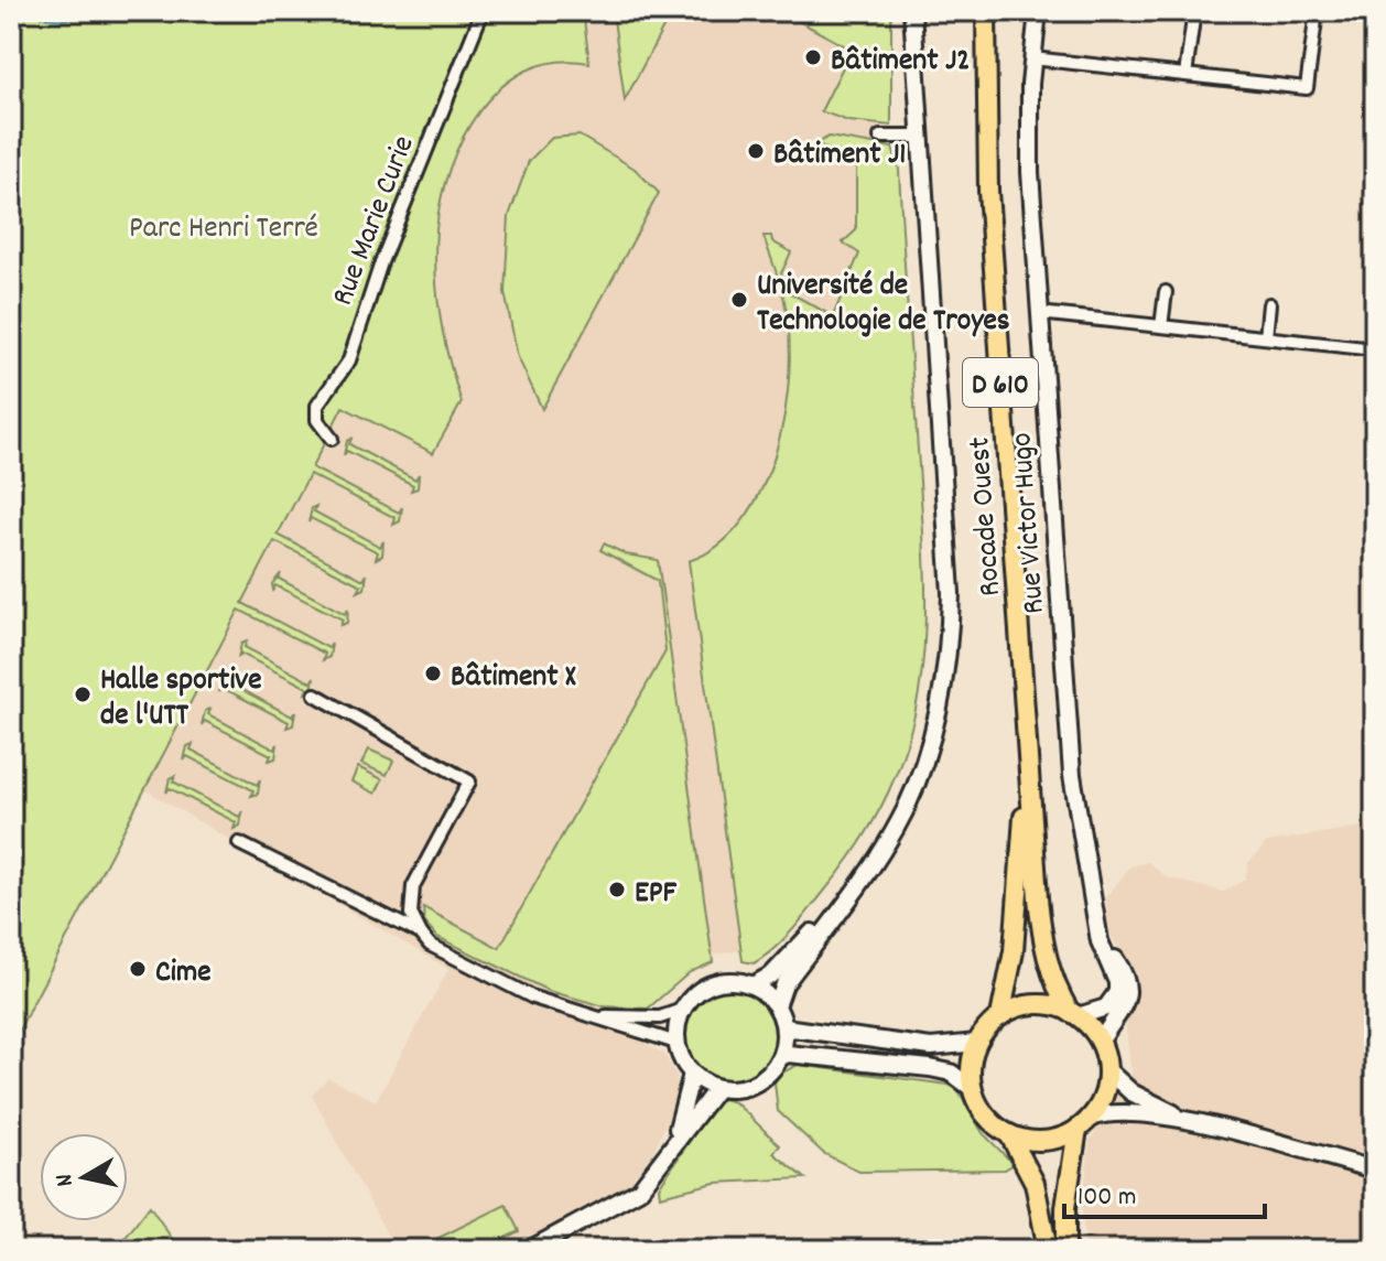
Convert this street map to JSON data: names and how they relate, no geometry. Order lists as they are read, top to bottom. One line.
{"streets":{"main road":["D 610","Rocade Ouest"],"street":["Rue Marie Curie","Rue Victor Hugo"]},"crossings":[["Rocade Ouest","Rue Victor Hugo"]],"parks":["Parc Henri Terré"],"places":["Bâtiment J2","Bâtiment J1","Université de Technologie de Troyes","Bâtiment X","Halle sportive de l'UTT","EPF","Cime"],"scale_bar":"100 m","north":"left"}
